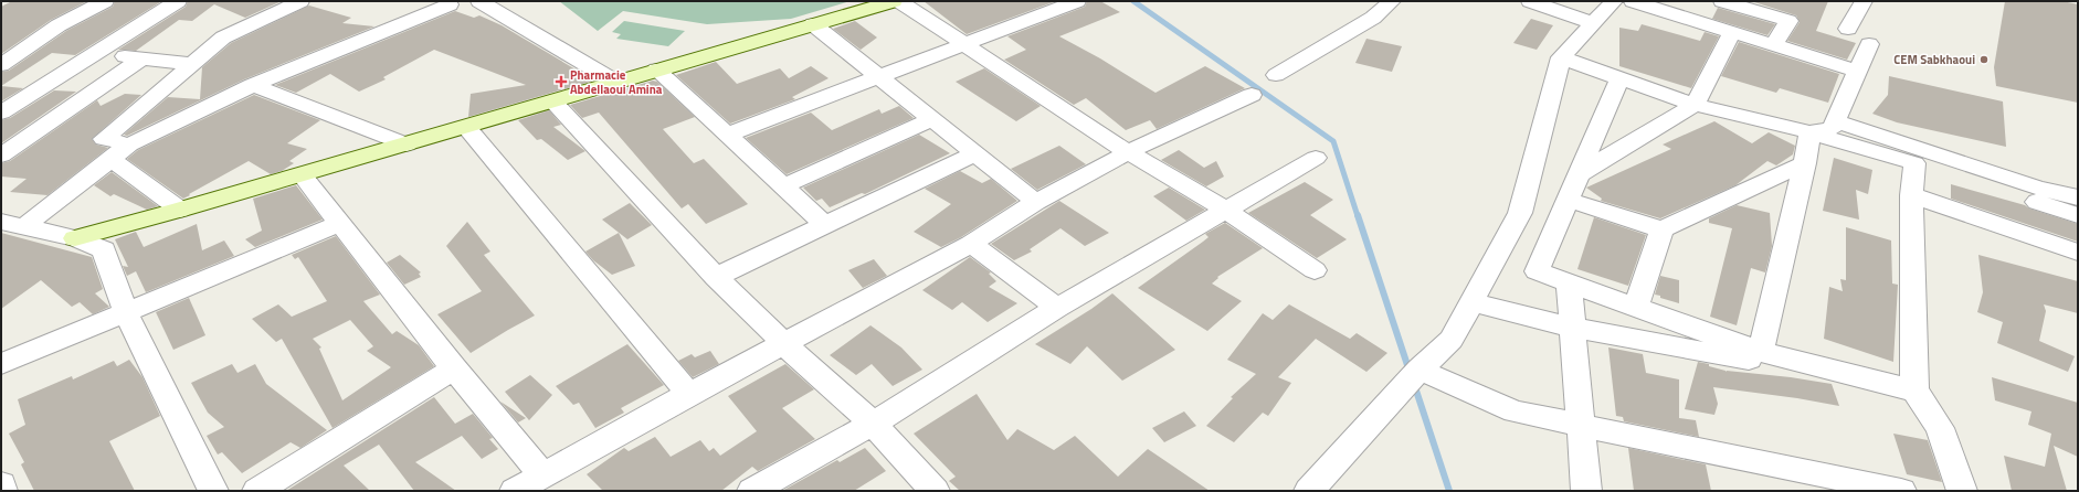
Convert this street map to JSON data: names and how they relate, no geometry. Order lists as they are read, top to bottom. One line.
{"places":{"other":["CEM Sabkhaoui"],"health":["Pharmacie Abdellaoui Amina"]}}
